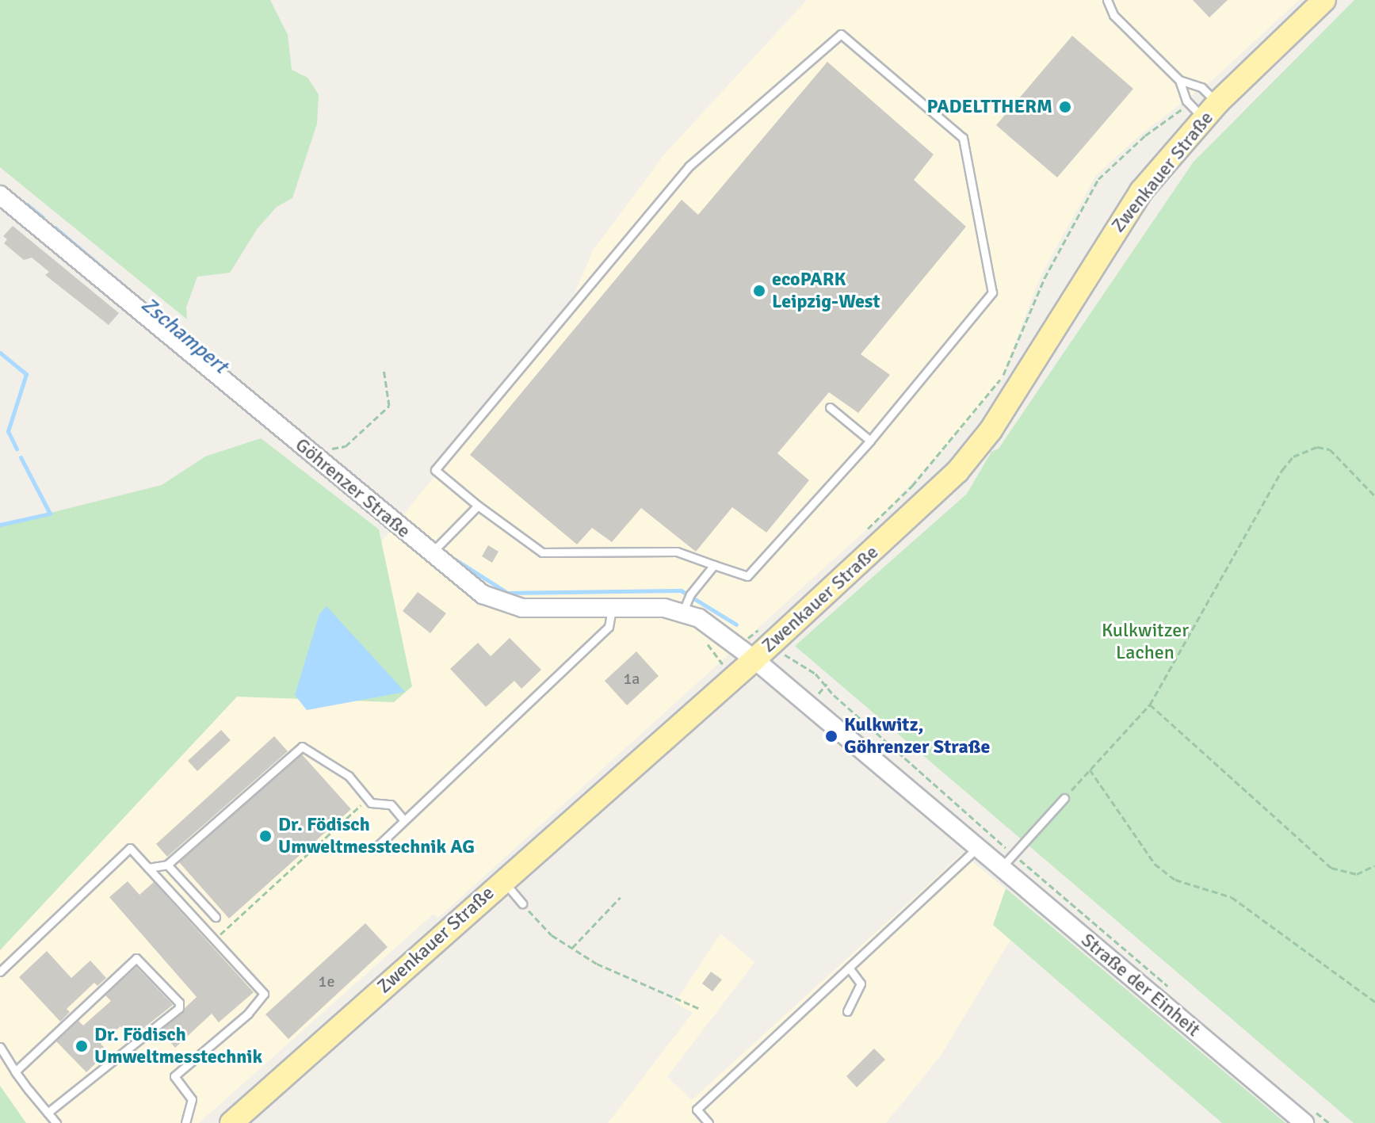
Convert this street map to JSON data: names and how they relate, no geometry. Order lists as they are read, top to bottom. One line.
{"streets":{"main road":["Zwenkauer Straße"],"street":["Göhrenzer Straße","Straße der Einheit"]},"crossings":[["Zwenkauer Straße","Straße der Einheit"]],"water":["Zschampert"],"parks":["Kulkwitzer Lachen"],"places":["PADELTTHERM","ecoPARK Leipzig-West","Kulkwitz, Göhrenzer Straße","Dr. Födisch Umweltmesstechnik AG","Dr. Födisch Umweltmesstechnik"],"house_numbers":["1a","1e"]}
